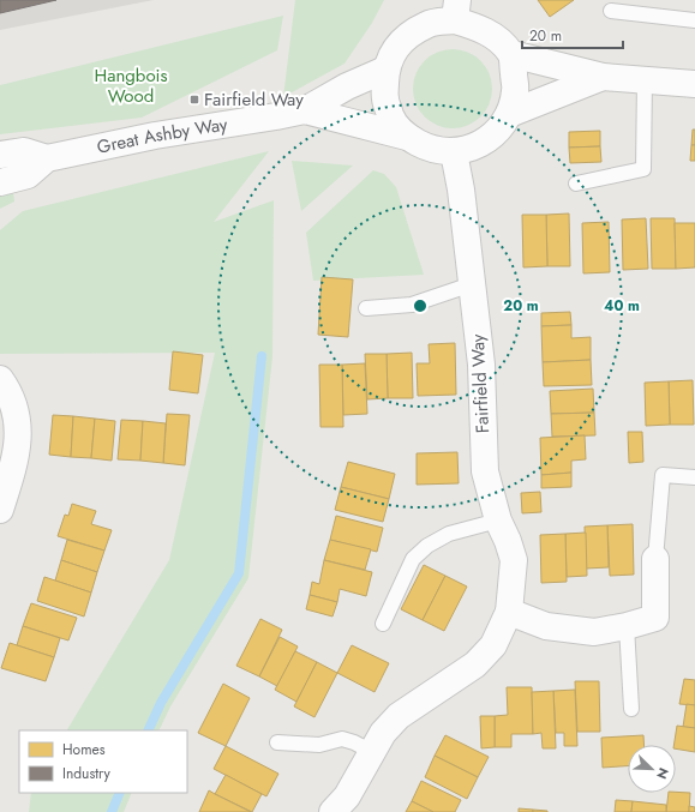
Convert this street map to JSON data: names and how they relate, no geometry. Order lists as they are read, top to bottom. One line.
{"streets":{"street":["Great Ashby Way","Fairfield Way"]},"crossings":[["Great Ashby Way","Fairfield Way"]],"parks":["Hangbois Wood"],"places":{"transit":["Fairfield Way"]},"legend":["Homes","Industry"],"scale_bar":"20 m","north":"bottom right","rings":["20 m","40 m"]}
